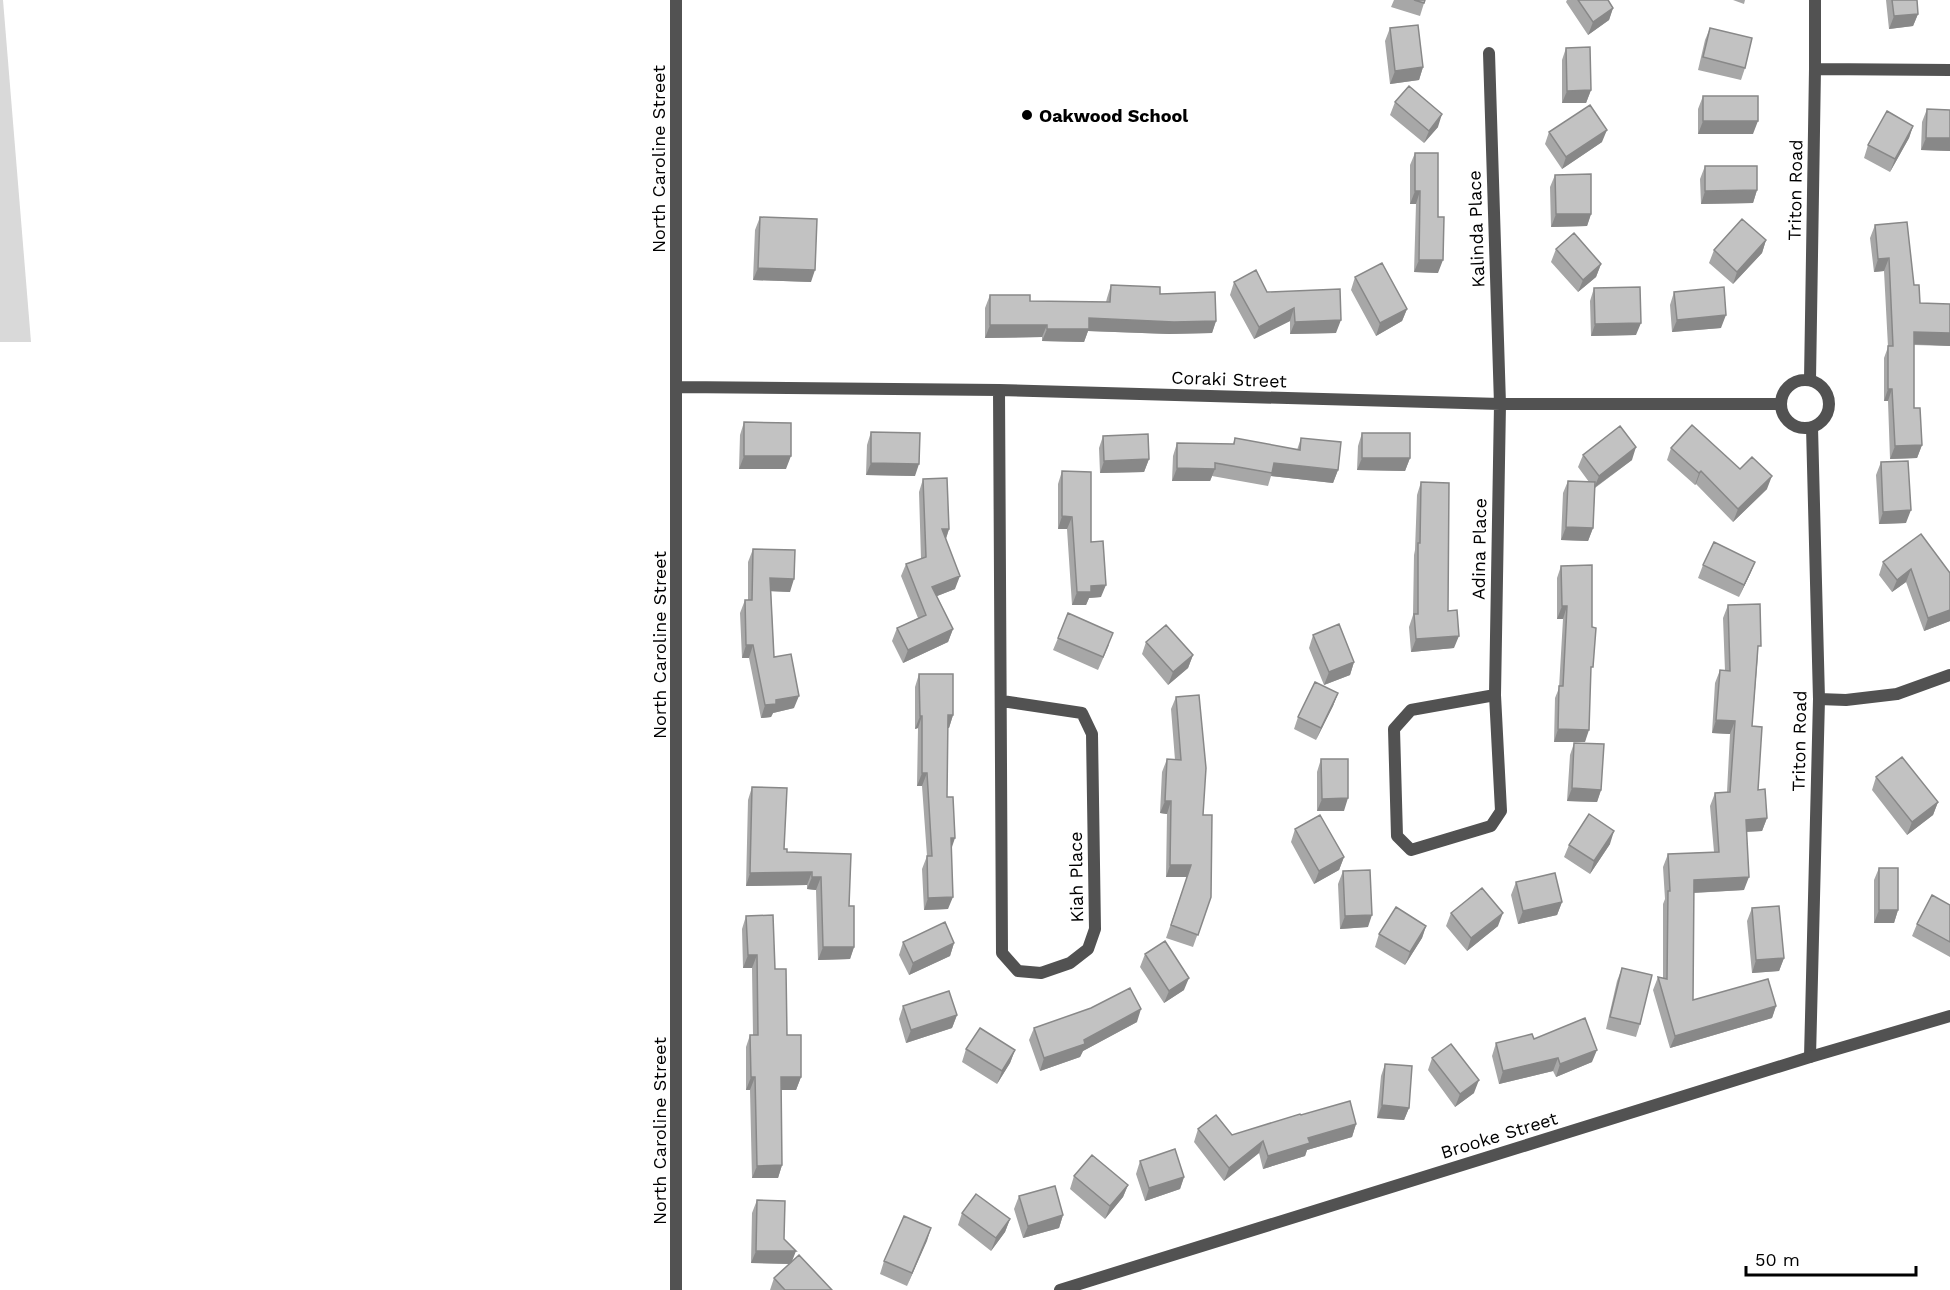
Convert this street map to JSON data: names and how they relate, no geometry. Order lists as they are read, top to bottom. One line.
{"streets":{"street":["North Caroline Street","Triton Road","Kalinda Place","Coraki Street","Adina Place","Kiah Place","Brooke Street"]},"crossings":[["North Caroline Street","Coraki Street"],["Triton Road","Coraki Street"],["Triton Road","Brooke Street"],["Kalinda Place","Coraki Street"],["Kalinda Place","Adina Place"],["Coraki Street","Adina Place"],["Coraki Street","Kiah Place"]],"places":["Oakwood School"],"scale_bar":"50 m"}
